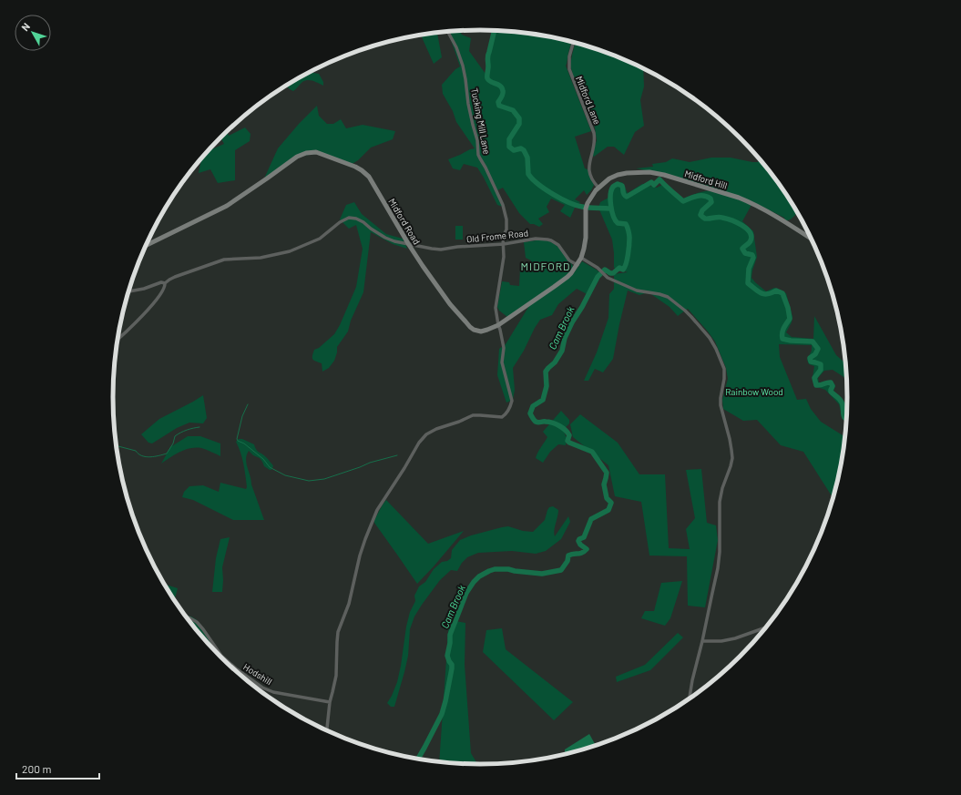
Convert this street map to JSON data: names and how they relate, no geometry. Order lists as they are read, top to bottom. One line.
{"streets":{"main road":["Midford Hill","Midford Road"],"street":["Midford Lane","Tucking Mill Lane","Old Frome Road","Hodshill"]},"crossings":[["Midford Lane","Midford Hill"],["Tucking Mill Lane","Midford Road"],["Tucking Mill Lane","Old Frome Road"],["Tucking Mill Lane","Hodshill"],["Midford Hill","Midford Road"],["Midford Road","Old Frome Road"]],"districts":["MIDFORD"],"water":["Cam Brook"],"parks":["Rainbow Wood"],"scale_bar":"200 m","north":"top left"}
